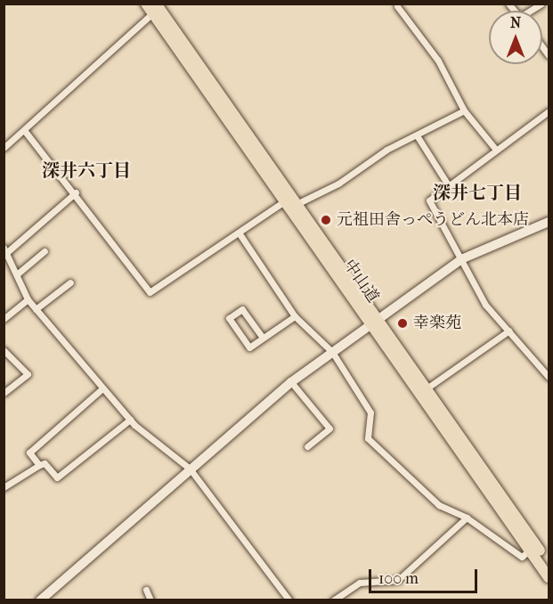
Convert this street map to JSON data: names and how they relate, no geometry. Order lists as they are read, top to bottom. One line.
{"streets":{"highway":["中山道"]},"districts":["深井六丁目","深井七丁目"],"places":["元祖田舎っぺうどん北本店","幸楽苑"],"scale_bar":"100 m","north":"top"}
